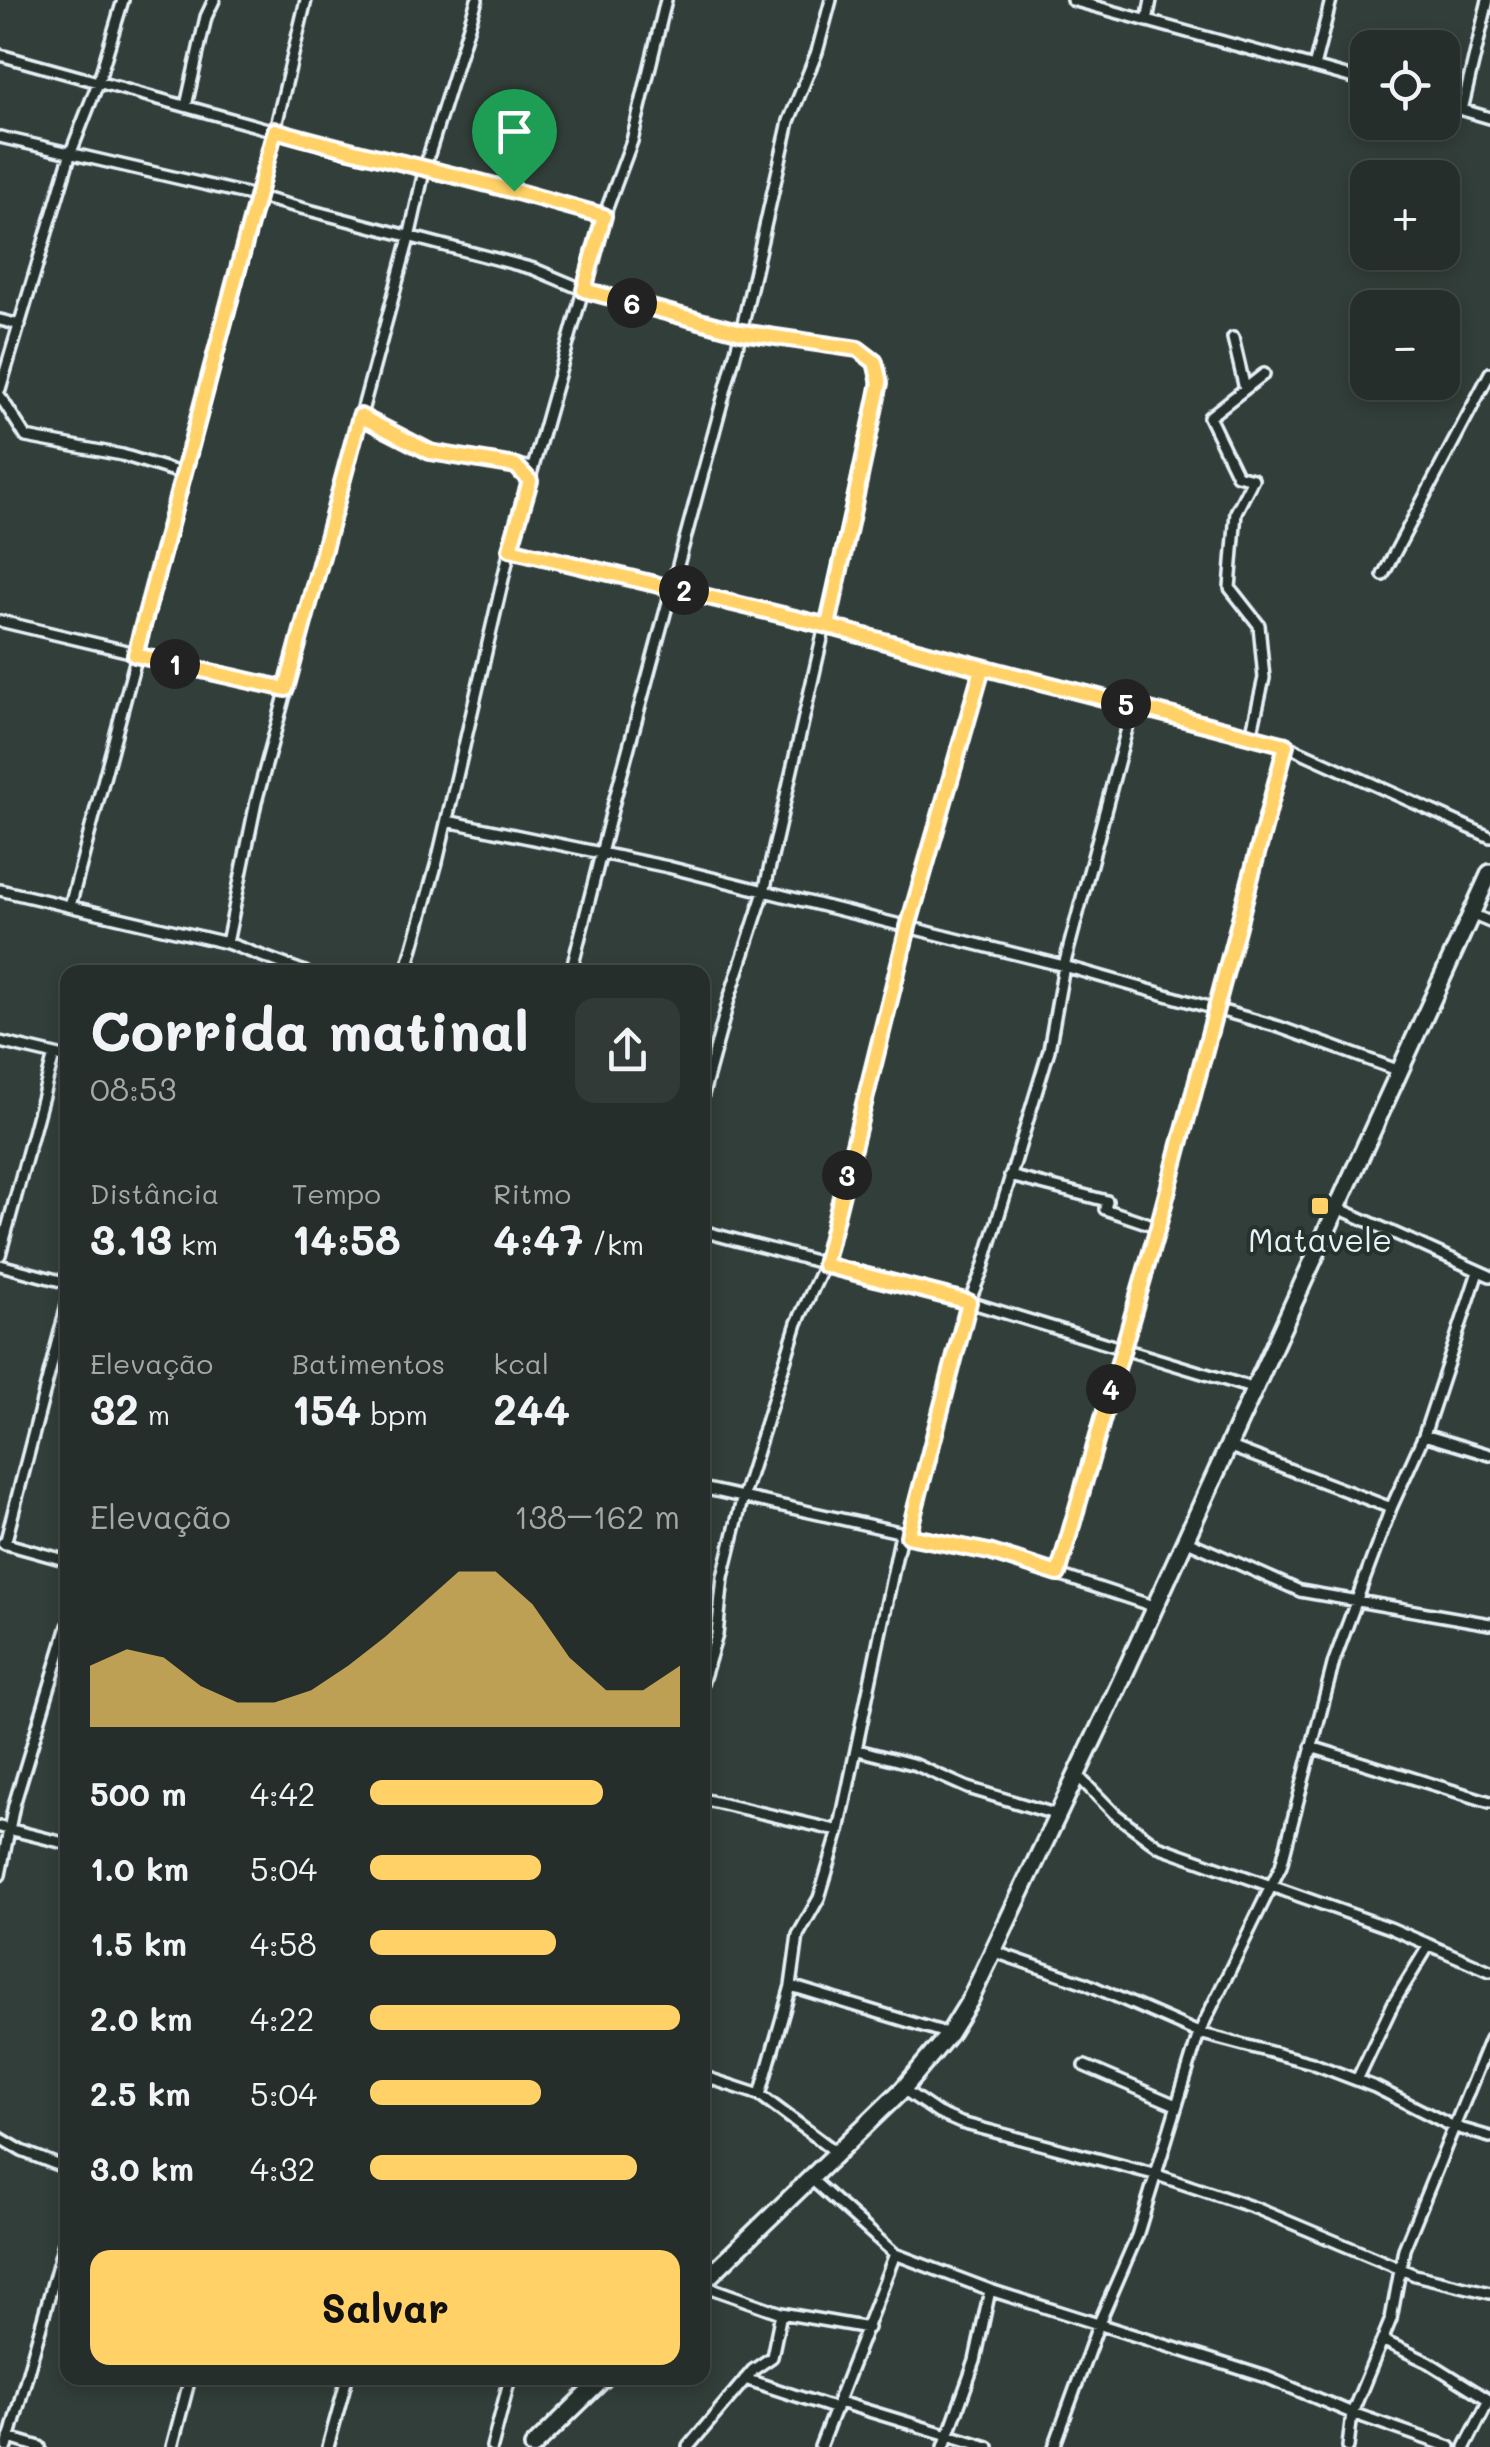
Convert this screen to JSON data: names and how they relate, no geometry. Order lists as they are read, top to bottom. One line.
{"places":{"transit":["Matavele"]},"page":{"map_buttons":["+","−"],"pins":["6","2","1","5","3","4"],"heading":["Corrida matinal","08:53"],"stats":[["Distância","3.13 km"],["Tempo","14:58"],["Ritmo","4:47 /km"],["Elevação","32 m"],["Batimentos","154 bpm"],["kcal","244"]],"chart":["Elevação","138–162 m"],"list":[{"name":"500 m","note":"4:42"},{"name":"1.0 km","note":"5:04"},{"name":"1.5 km","note":"4:58"},{"name":"2.0 km","note":"4:22"},{"name":"2.5 km","note":"5:04"},{"name":"3.0 km","note":"4:32"}],"buttons":"Salvar"}}
